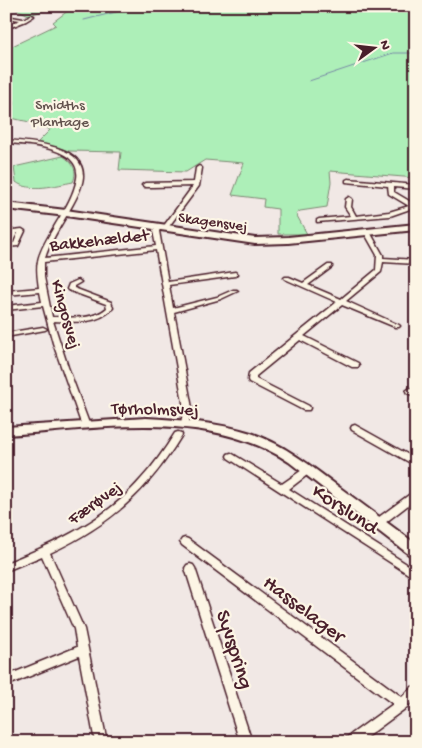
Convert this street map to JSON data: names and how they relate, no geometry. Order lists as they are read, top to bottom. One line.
{"streets":{"street":["Skagensvej","Bakkehældet","Kingosvej","Tørholmsvej","Færøvej","Korslund","Hasselager","Syvspring"]},"crossings":[["Skagensvej","Kingosvej"],["Bakkehældet","Kingosvej"],["Kingosvej","Tørholmsvej"],["Tørholmsvej","Korslund"]],"parks":["Smidths Plantage"],"north":"right"}
